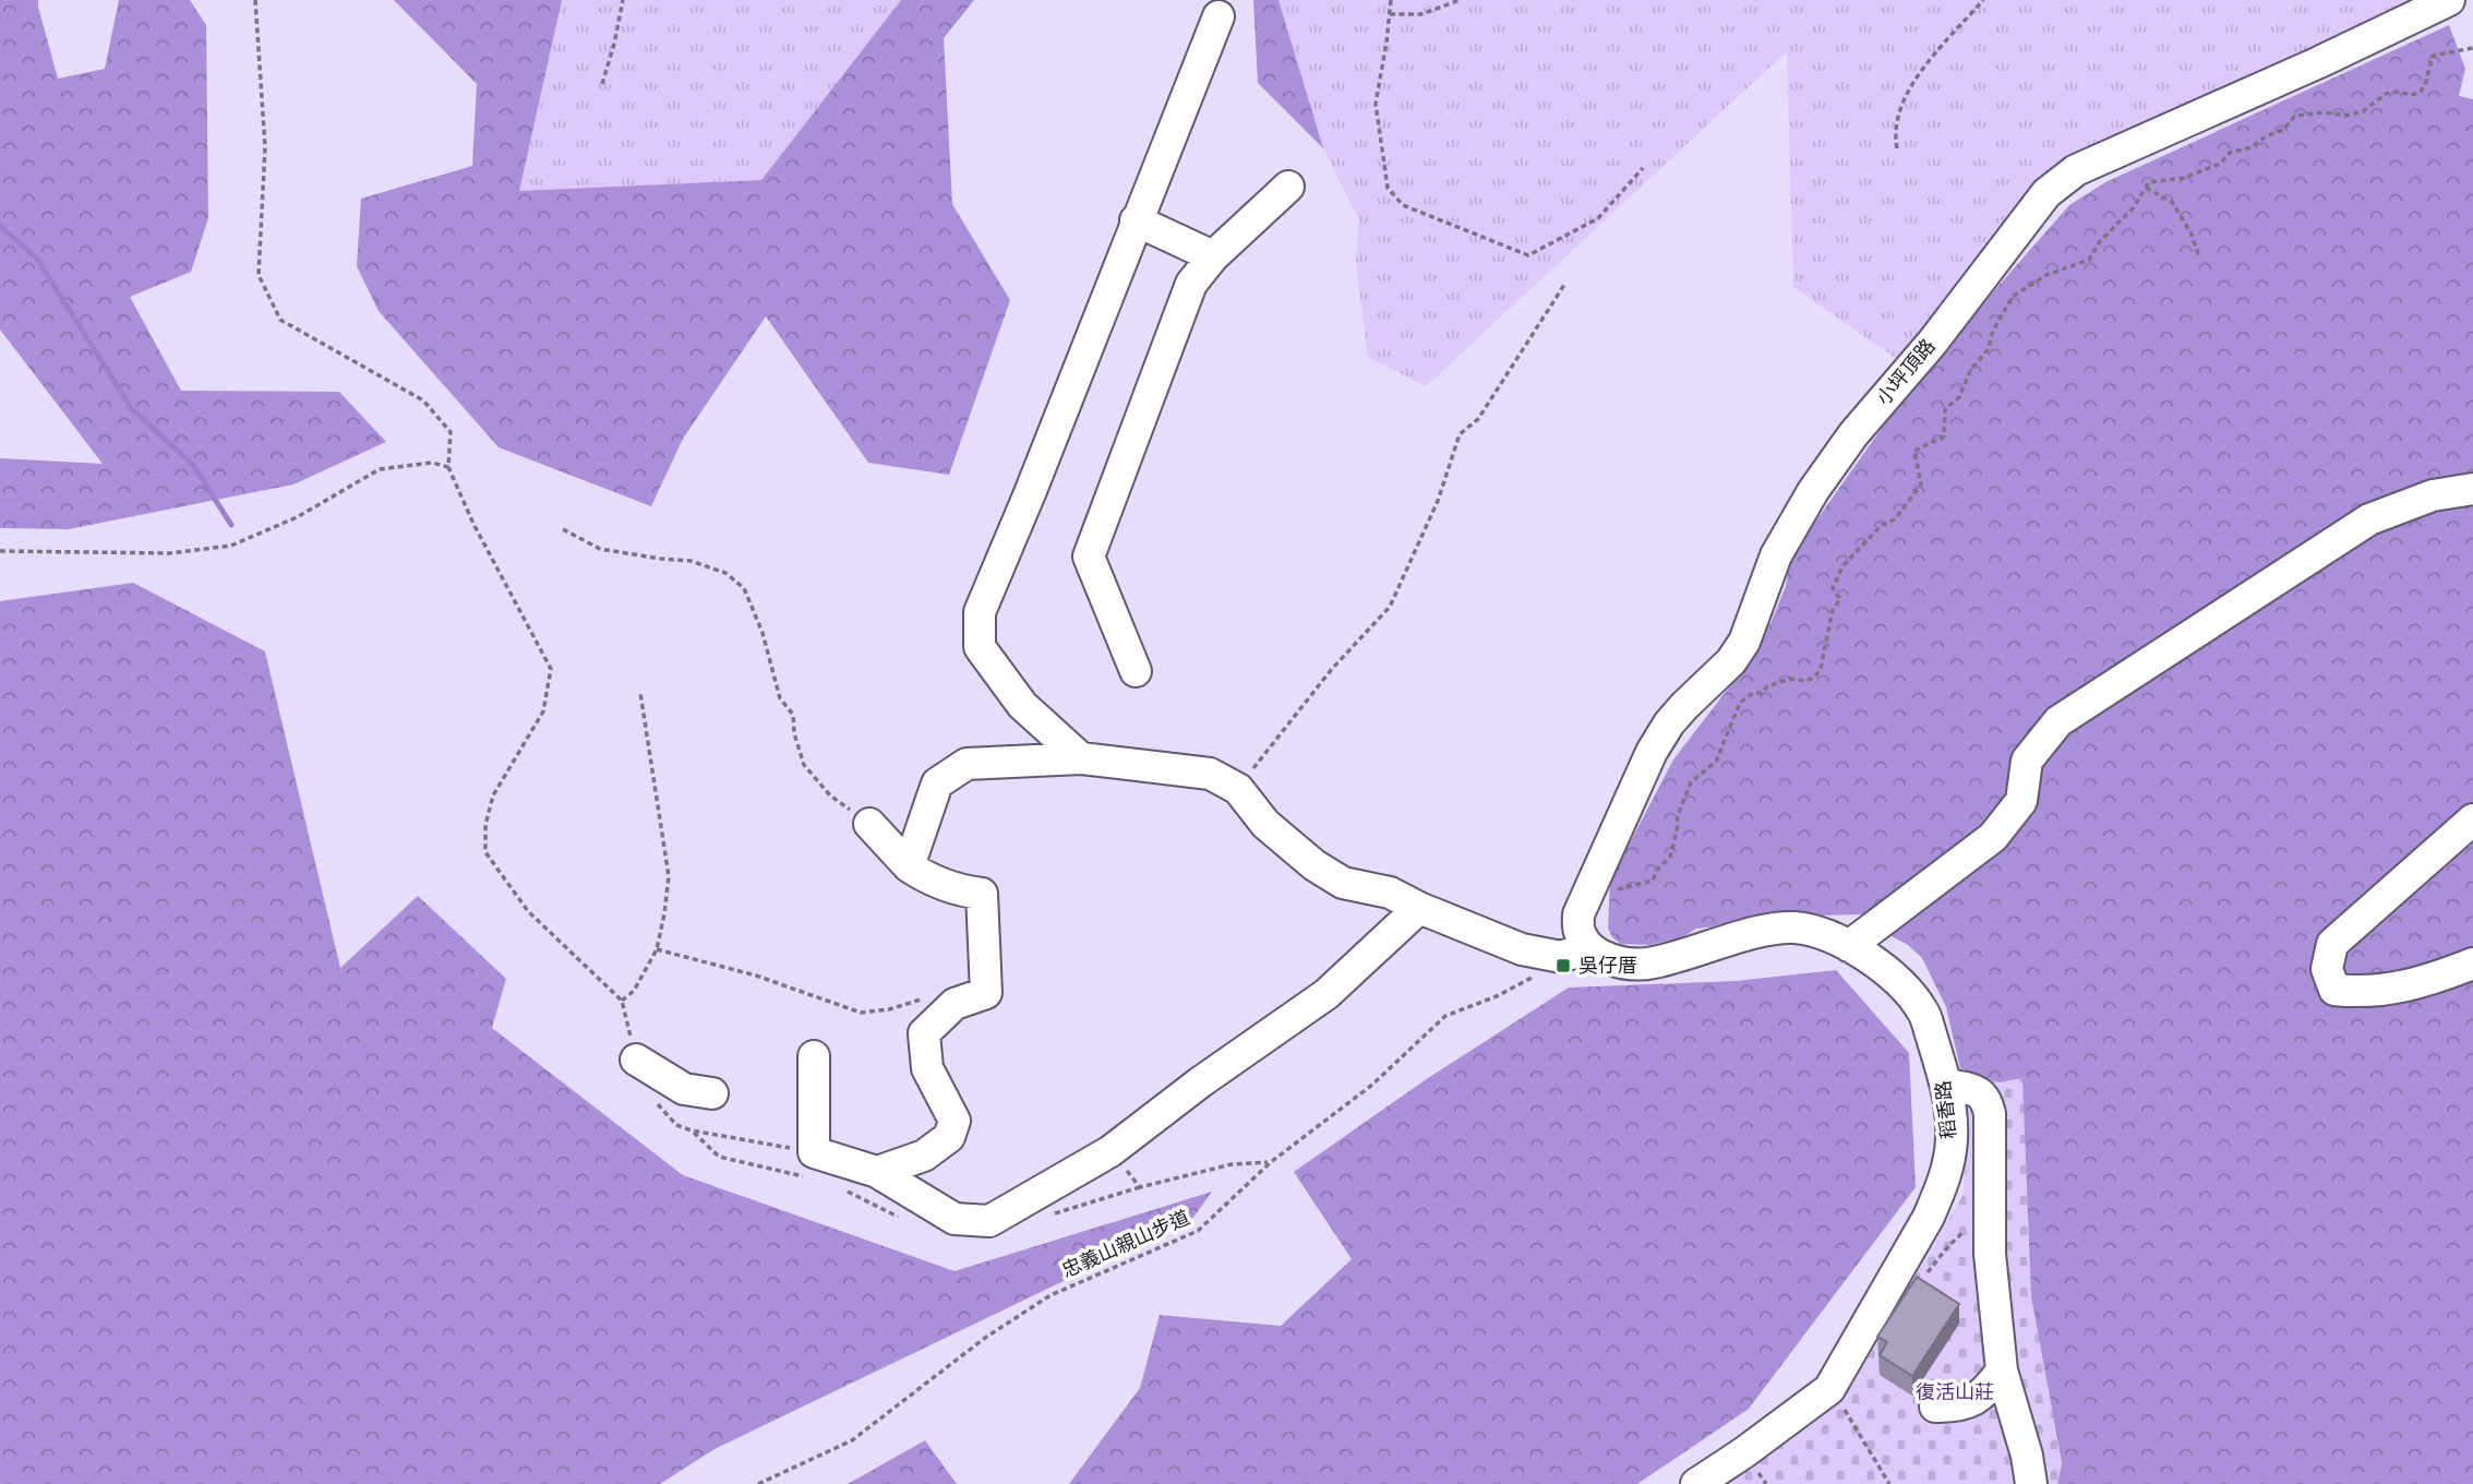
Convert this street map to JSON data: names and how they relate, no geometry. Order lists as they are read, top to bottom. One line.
{"streets":{"street":["小坪頂路","稻香路"],"path":["忠義山親山步道"]},"crossings":[["小坪頂路","稻香路"],["小坪頂路","忠義山親山步道"],["稻香路","忠義山親山步道"]],"parks":["復活山莊"],"places":{"transit":["吳仔厝"]}}
